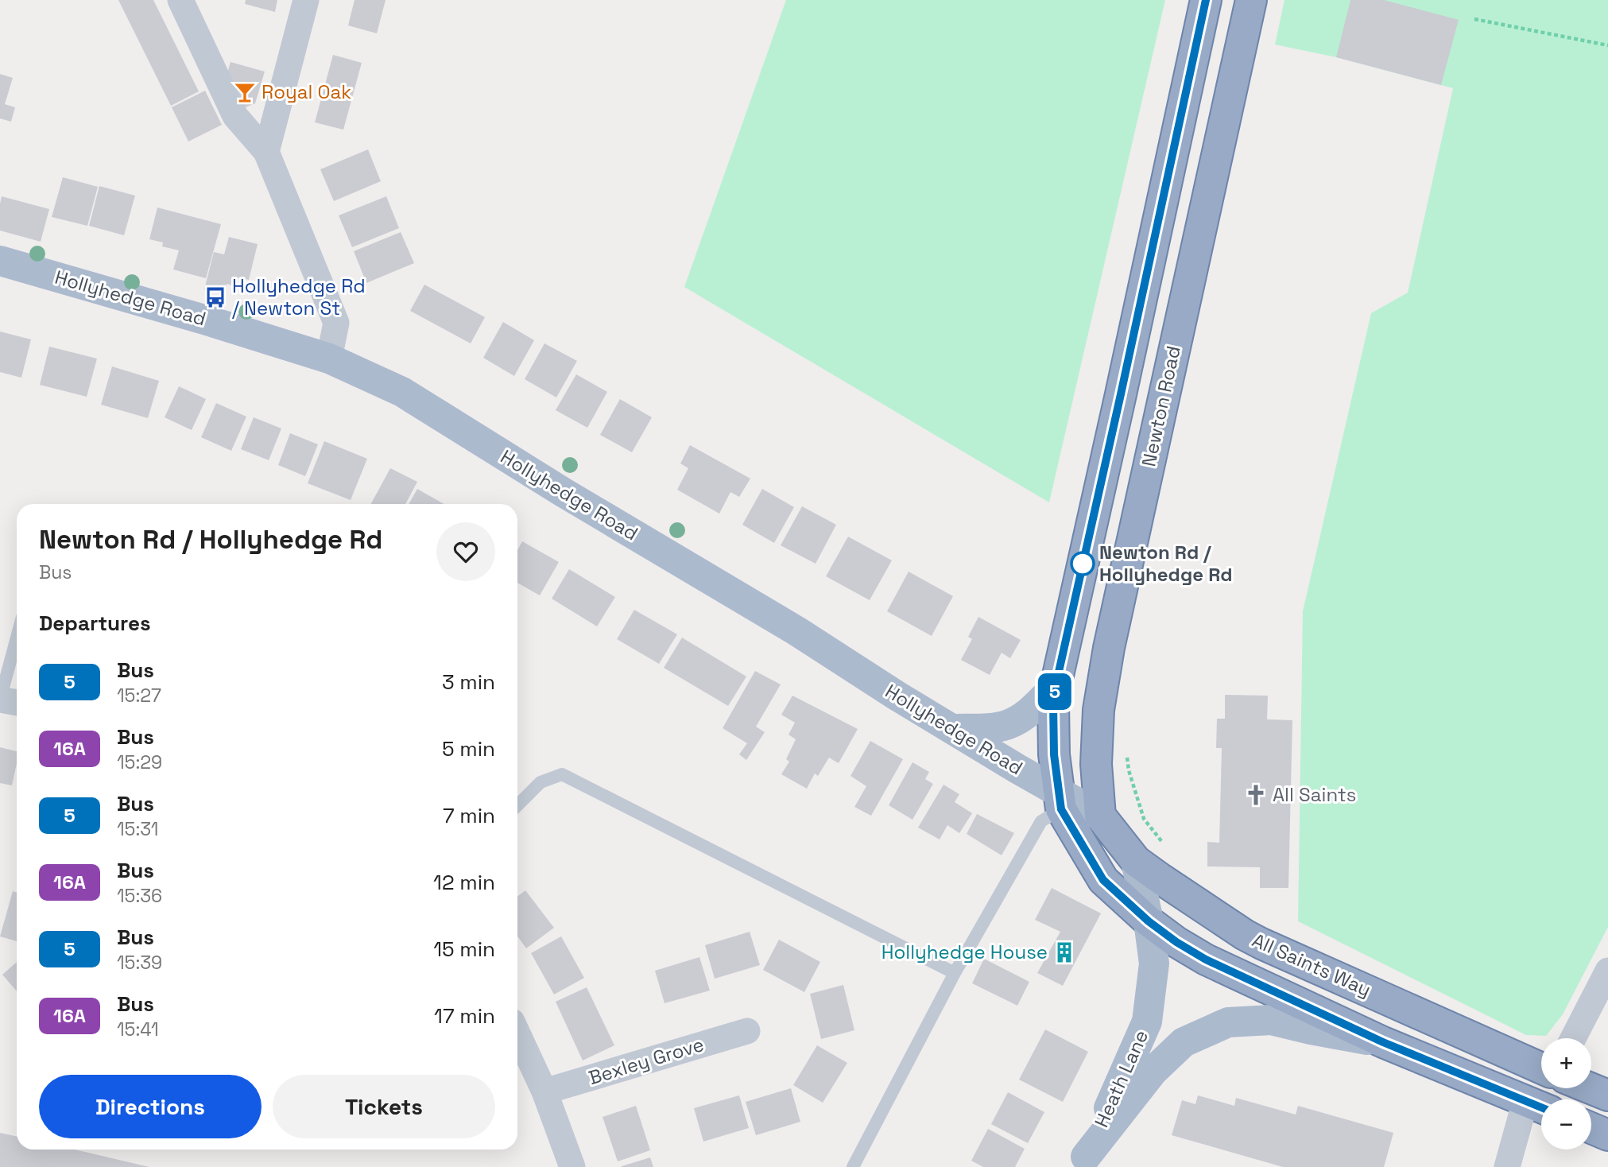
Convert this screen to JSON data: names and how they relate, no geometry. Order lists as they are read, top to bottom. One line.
{"streets":{"highway":["Newton Road","All Saints Way"],"main road":["Hollyhedge Road","Heath Lane"],"street":["Bexley Grove"]},"crossings":[["Hollyhedge Road","Newton Road"],["Hollyhedge Road","All Saints Way"],["Newton Road","All Saints Way"],["All Saints Way","Heath Lane"]],"places":{"bar":["Royal Oak"],"bus stop":["Hollyhedge Rd / Newton St"],"other":["Newton Rd / Hollyhedge Rd"],"church":["All Saints"],"building":["Hollyhedge House"]},"lines":["bus line 5"],"page":{"on_map":"5","heading":[["Newton Rd / Hollyhedge Rd","Bus"],"Departures"],"list":[{"mark":"5","name":"Bus","note":"15:27","value":"3 min"},{"mark":"16A","name":"Bus","note":"15:29","value":"5 min"},{"mark":"5","name":"Bus","note":"15:31","value":"7 min"},{"mark":"16A","name":"Bus","note":"15:36","value":"12 min"},{"mark":"5","name":"Bus","note":"15:39","value":"15 min"},{"mark":"16A","name":"Bus","note":"15:41","value":"17 min"}],"map_buttons":["+","−"],"buttons":["Directions","Tickets"]}}
